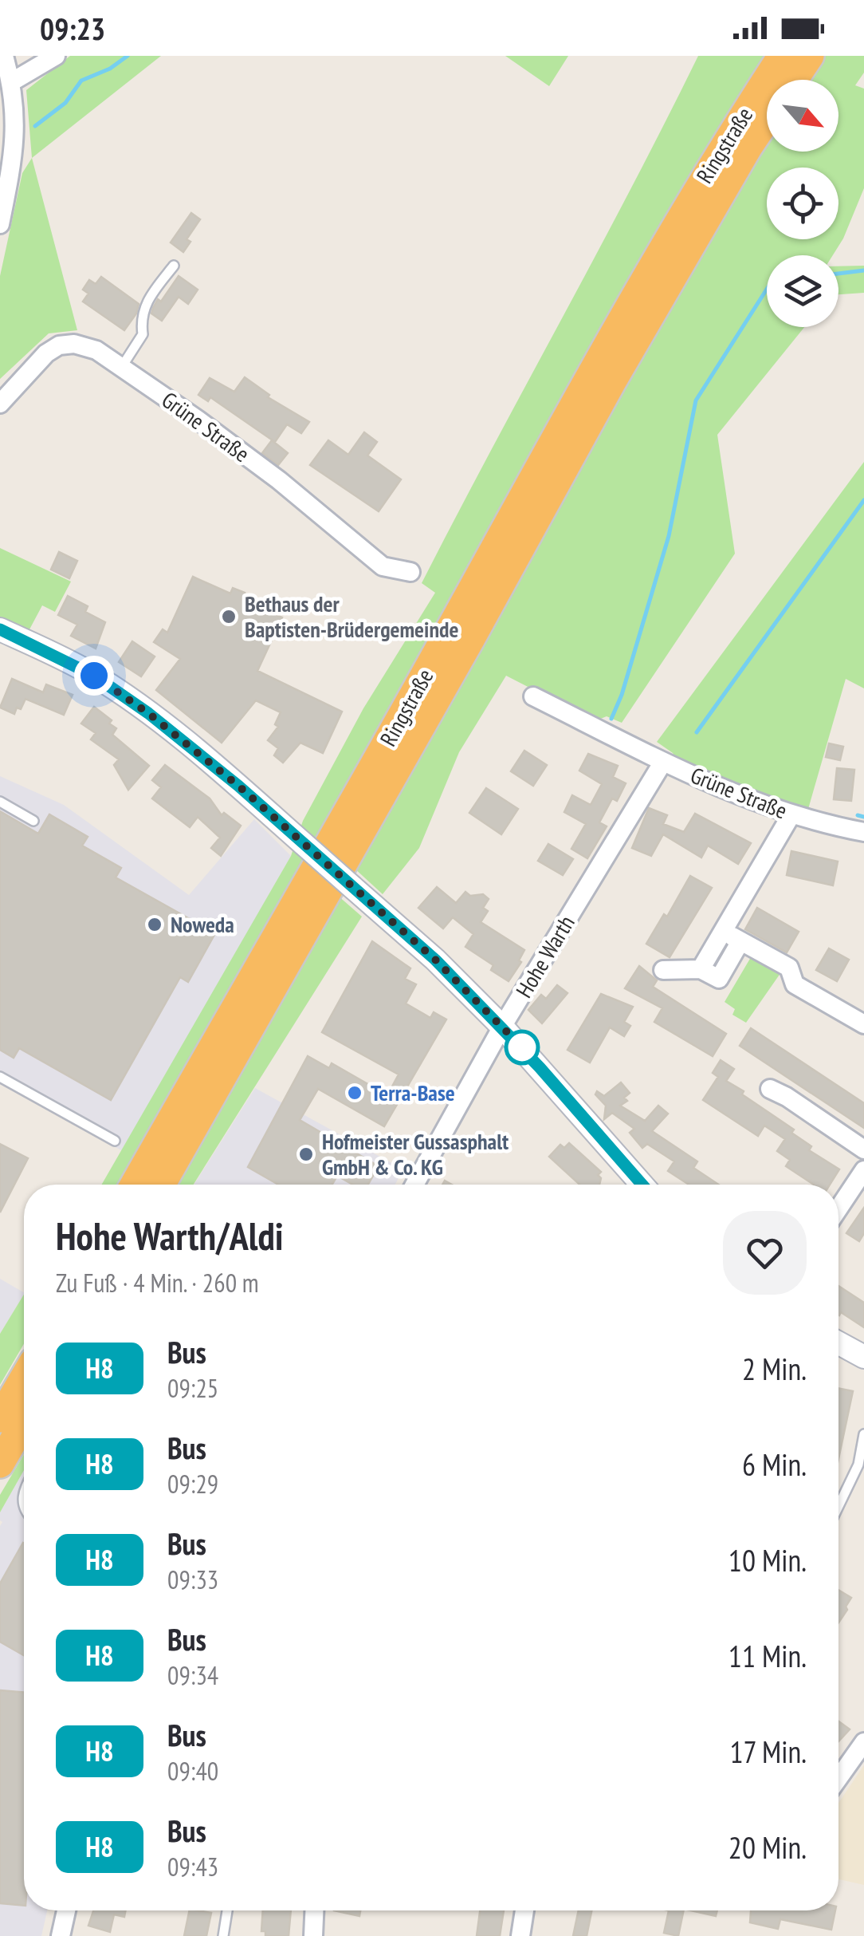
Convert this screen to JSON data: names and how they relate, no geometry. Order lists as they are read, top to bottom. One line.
{"streets":{"highway":["Ringstraße"],"street":["Grüne Straße","Hohe Warth"]},"crossings":[["Grüne Straße","Hohe Warth"]],"places":["Bethaus der Baptisten-Brüdergemeinde","Noweda","Terra-Base","Hofmeister Gussasphalt GmbH & Co. KG"],"lines":["bus line H8"],"north":"bottom right","page":{"status":"09:23","heading":["Hohe Warth/Aldi","Zu Fuß · 4 Min. · 260 m"],"list":[{"mark":"H8","name":"Bus","note":"09:25","value":"2 Min."},{"mark":"H8","name":"Bus","note":"09:29","value":"6 Min."},{"mark":"H8","name":"Bus","note":"09:33","value":"10 Min."},{"mark":"H8","name":"Bus","note":"09:34","value":"11 Min."},{"mark":"H8","name":"Bus","note":"09:40","value":"17 Min."},{"mark":"H8","name":"Bus","note":"09:43","value":"20 Min."}]}}
